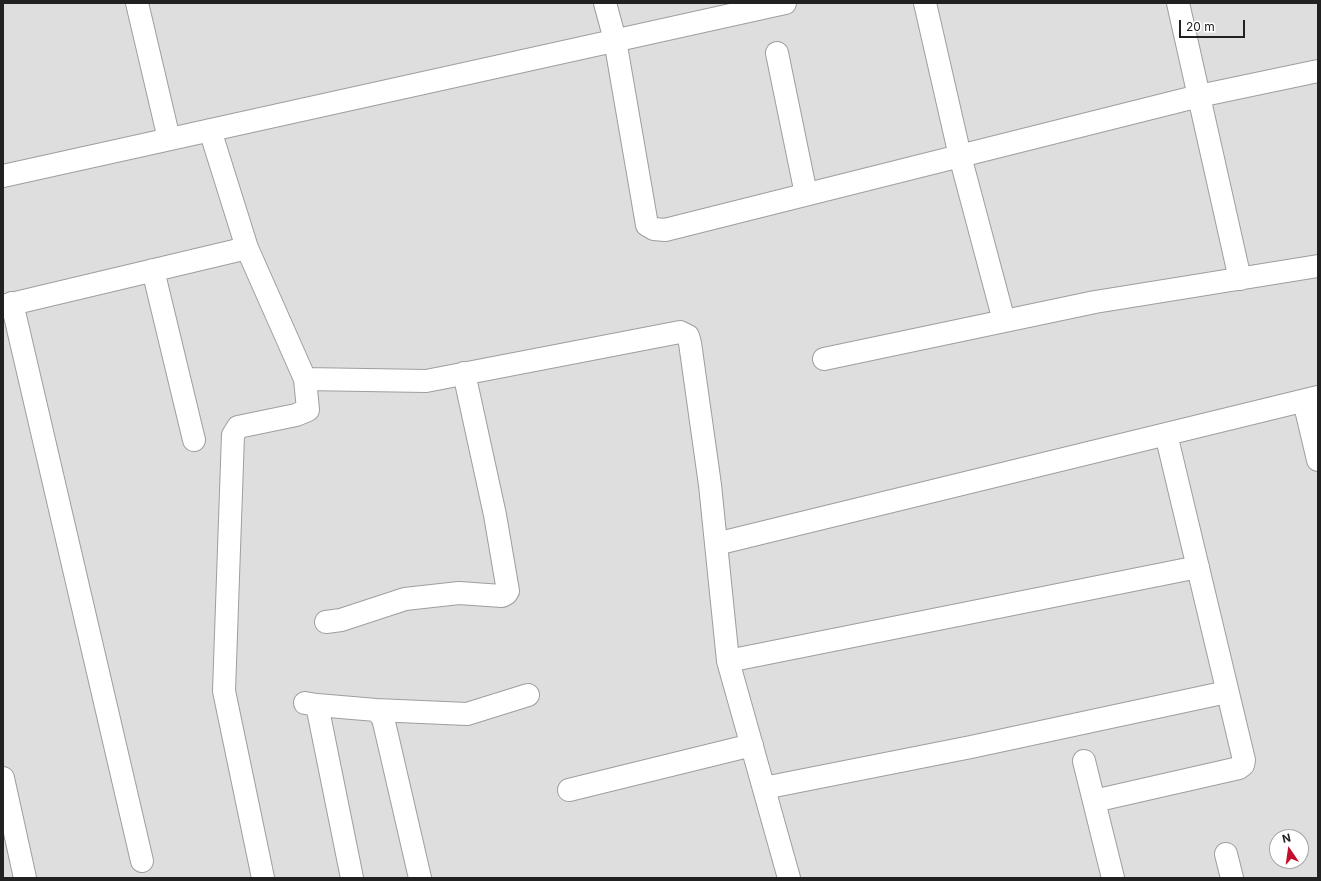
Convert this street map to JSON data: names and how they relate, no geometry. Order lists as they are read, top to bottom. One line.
{"scale_bar":"20 m","north":"top"}
